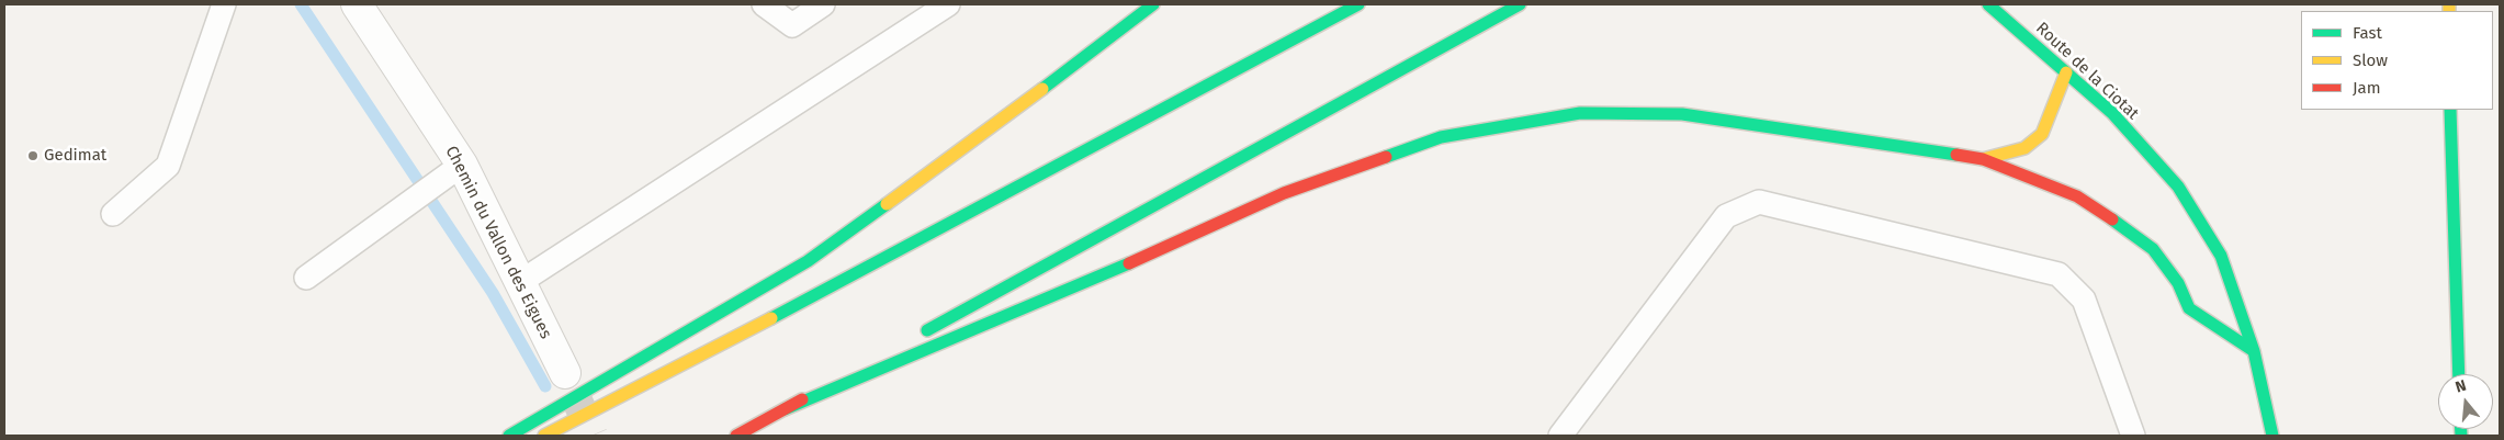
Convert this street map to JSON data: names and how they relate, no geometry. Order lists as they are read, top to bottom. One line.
{"streets":{"main road":["Route de la Ciotat"],"street":["Chemin du Vallon des Eigues"]},"places":["Gedimat"],"legend":["Fast","Slow","Jam"],"north":"top"}
